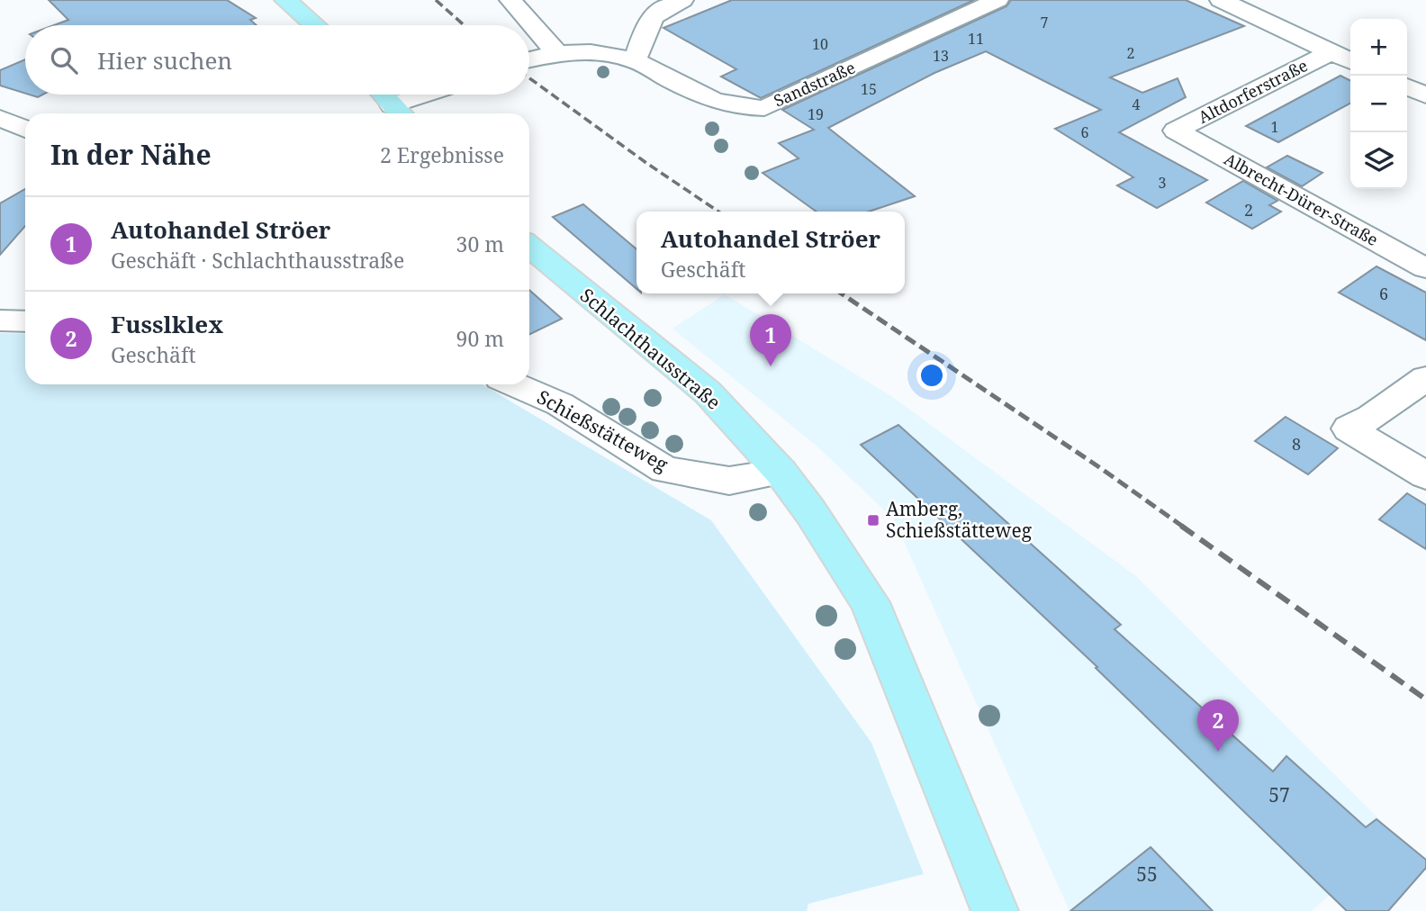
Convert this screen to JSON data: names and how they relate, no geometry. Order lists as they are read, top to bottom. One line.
{"streets":{"main road":["Schlachthausstraße"],"street":["Sandstraße","Altdorferstraße","Albrecht-Dürer-Straße","Schießstätteweg"]},"crossings":[["Altdorferstraße","Albrecht-Dürer-Straße"],["Schlachthausstraße","Schießstätteweg"]],"places":{"transit":["Amberg, Schießstätteweg"]},"house_numbers":["7","11","10","2","13","15","4","19","1","6","3","2","6","8","57","55"],"page":{"map_buttons":["+","−"],"search":"Hier suchen","heading":["In der Nähe","2 Ergebnisse"],"list":[{"mark":"1","name":"Autohandel Ströer","note":"Geschäft · Schlachthausstraße","value":"30 m"},{"mark":"2","name":"Fusslklex","note":"Geschäft","value":"90 m"}],"popup":["Autohandel Ströer","Geschäft"],"pins":["1","2"]}}
